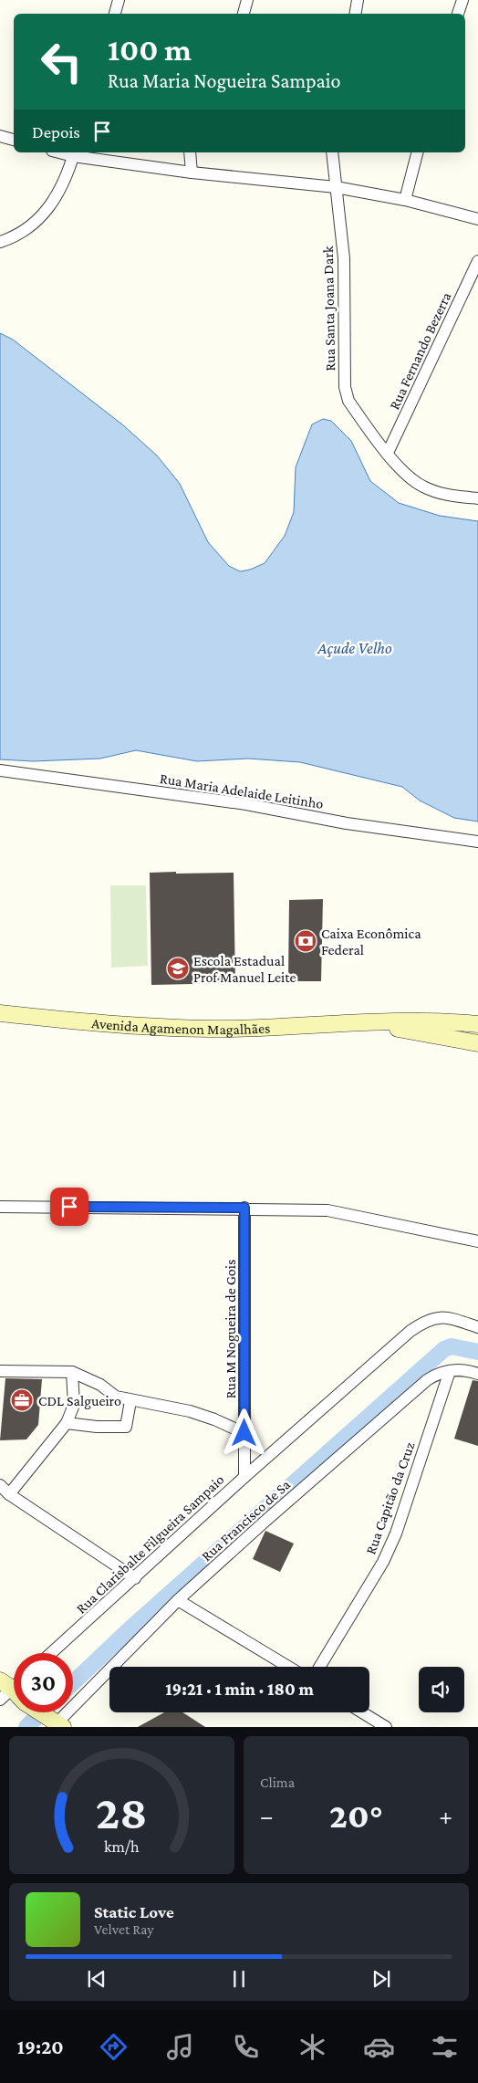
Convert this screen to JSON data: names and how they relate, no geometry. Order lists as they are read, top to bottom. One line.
{"streets":{"main road":["Avenida Agamenon Magalhães"],"street":["Rua Santa Joana Dark","Rua Fernando Bezerra","Rua Maria Adelaide Leitinho","Rua M Nogueira de Gois","Rua Capitão da Cruz","Rua Francisco de Sa","Rua Clarisbalte Filgueira Sampaio"]},"crossings":[["Rua Santa Joana Dark","Rua Fernando Bezerra"],["Rua M Nogueira de Gois","Rua Clarisbalte Filgueira Sampaio"],["Rua Capitão da Cruz","Rua Francisco de Sa"]],"water":["Açude Velho"],"places":{"bank":["Caixa Econômica Federal"],"school or university":["Escola Estadual Prof Manuel Leite"],"office":["CDL Salgueiro"]},"page":{"turn":["100 m","Rua Maria Nogueira Sampaio"],"then":"Depois","limit":"30","trip":"19:21 · 1 min · 180 m","tile":"Clima","heat":["−","20°","+"],"song":["Static Love","Velvet Ray"],"tabs":"19:20","gauge":["28","km/h"]}}
